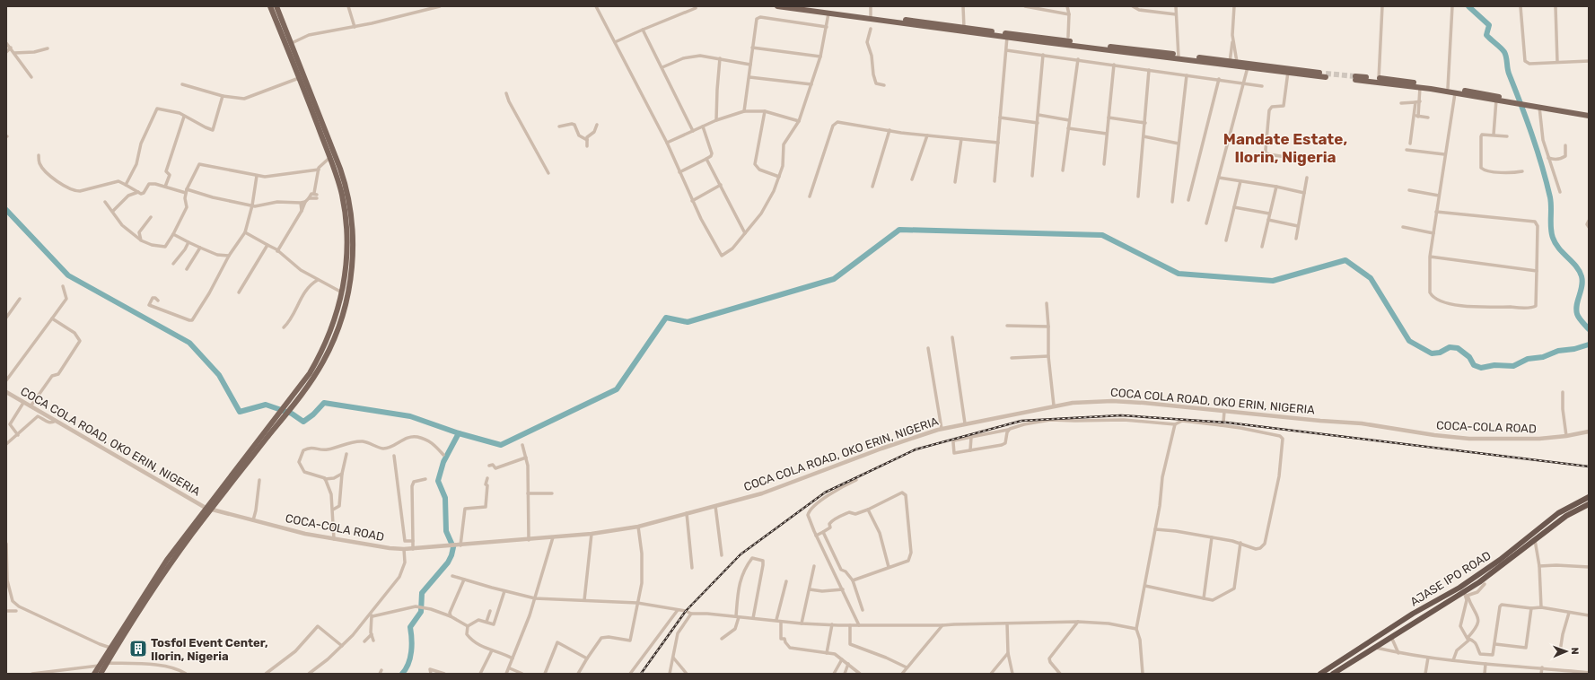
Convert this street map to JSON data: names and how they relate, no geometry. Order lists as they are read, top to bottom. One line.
{"streets":{"highway":["AJASE IPO ROAD"],"street":["COCA COLA ROAD, OKO ERIN, NIGERIA","COCA-COLA ROAD"]},"crossings":[["COCA COLA ROAD, OKO ERIN, NIGERIA","COCA-COLA ROAD"]],"districts":["Mandate Estate, Ilorin, Nigeria"],"places":{"building":["Tosfol Event Center, Ilorin, Nigeria"]},"north":"right"}
